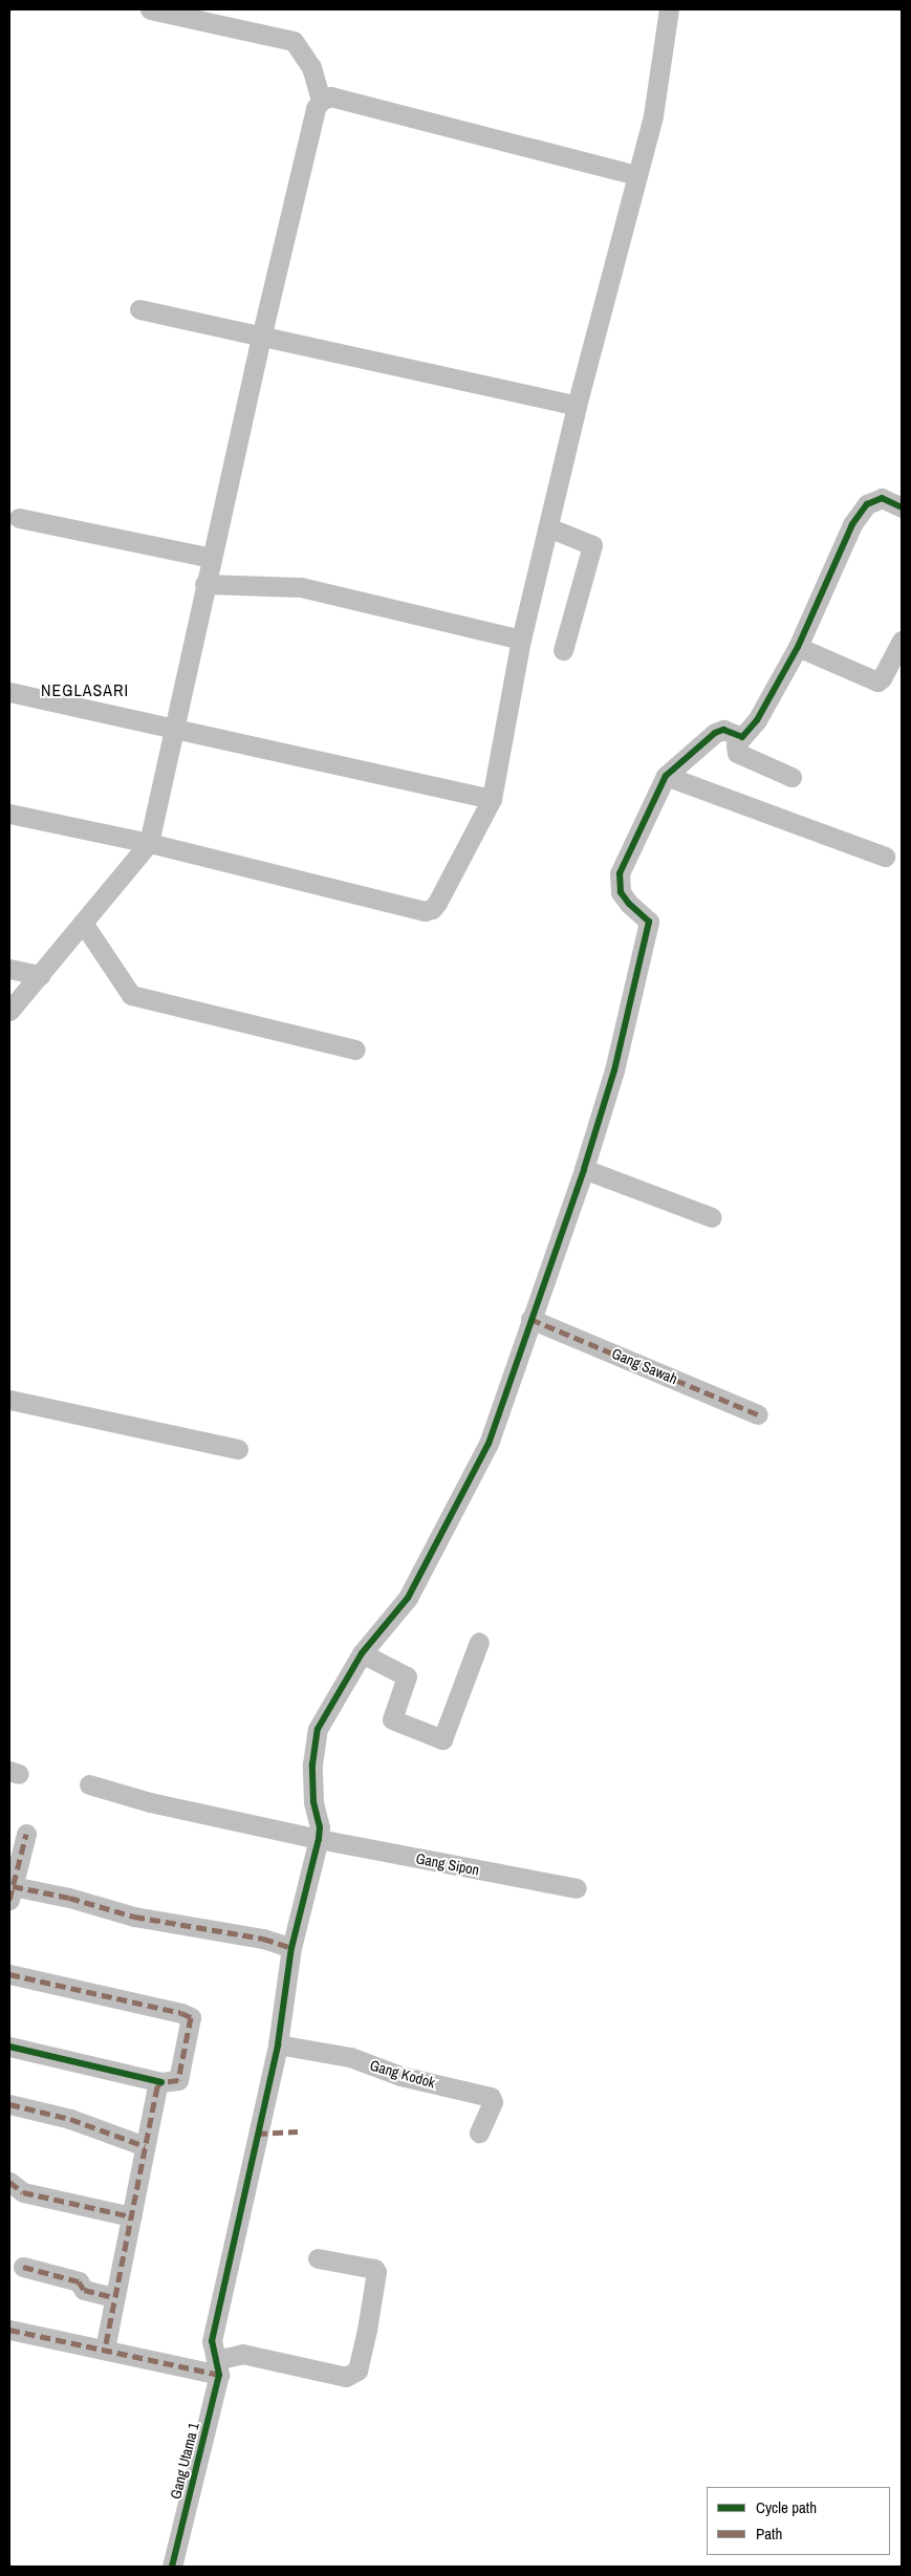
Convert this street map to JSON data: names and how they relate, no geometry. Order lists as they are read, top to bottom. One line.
{"streets":{"street":["Gang Sawah","Gang Sipon","Gang Kodok","Gang Utama 1"]},"crossings":[["Gang Sawah","Gang Utama 1"],["Gang Sipon","Gang Utama 1"],["Gang Kodok","Gang Utama 1"]],"districts":["NEGLASARI"],"legend":["Cycle path","Path"]}
